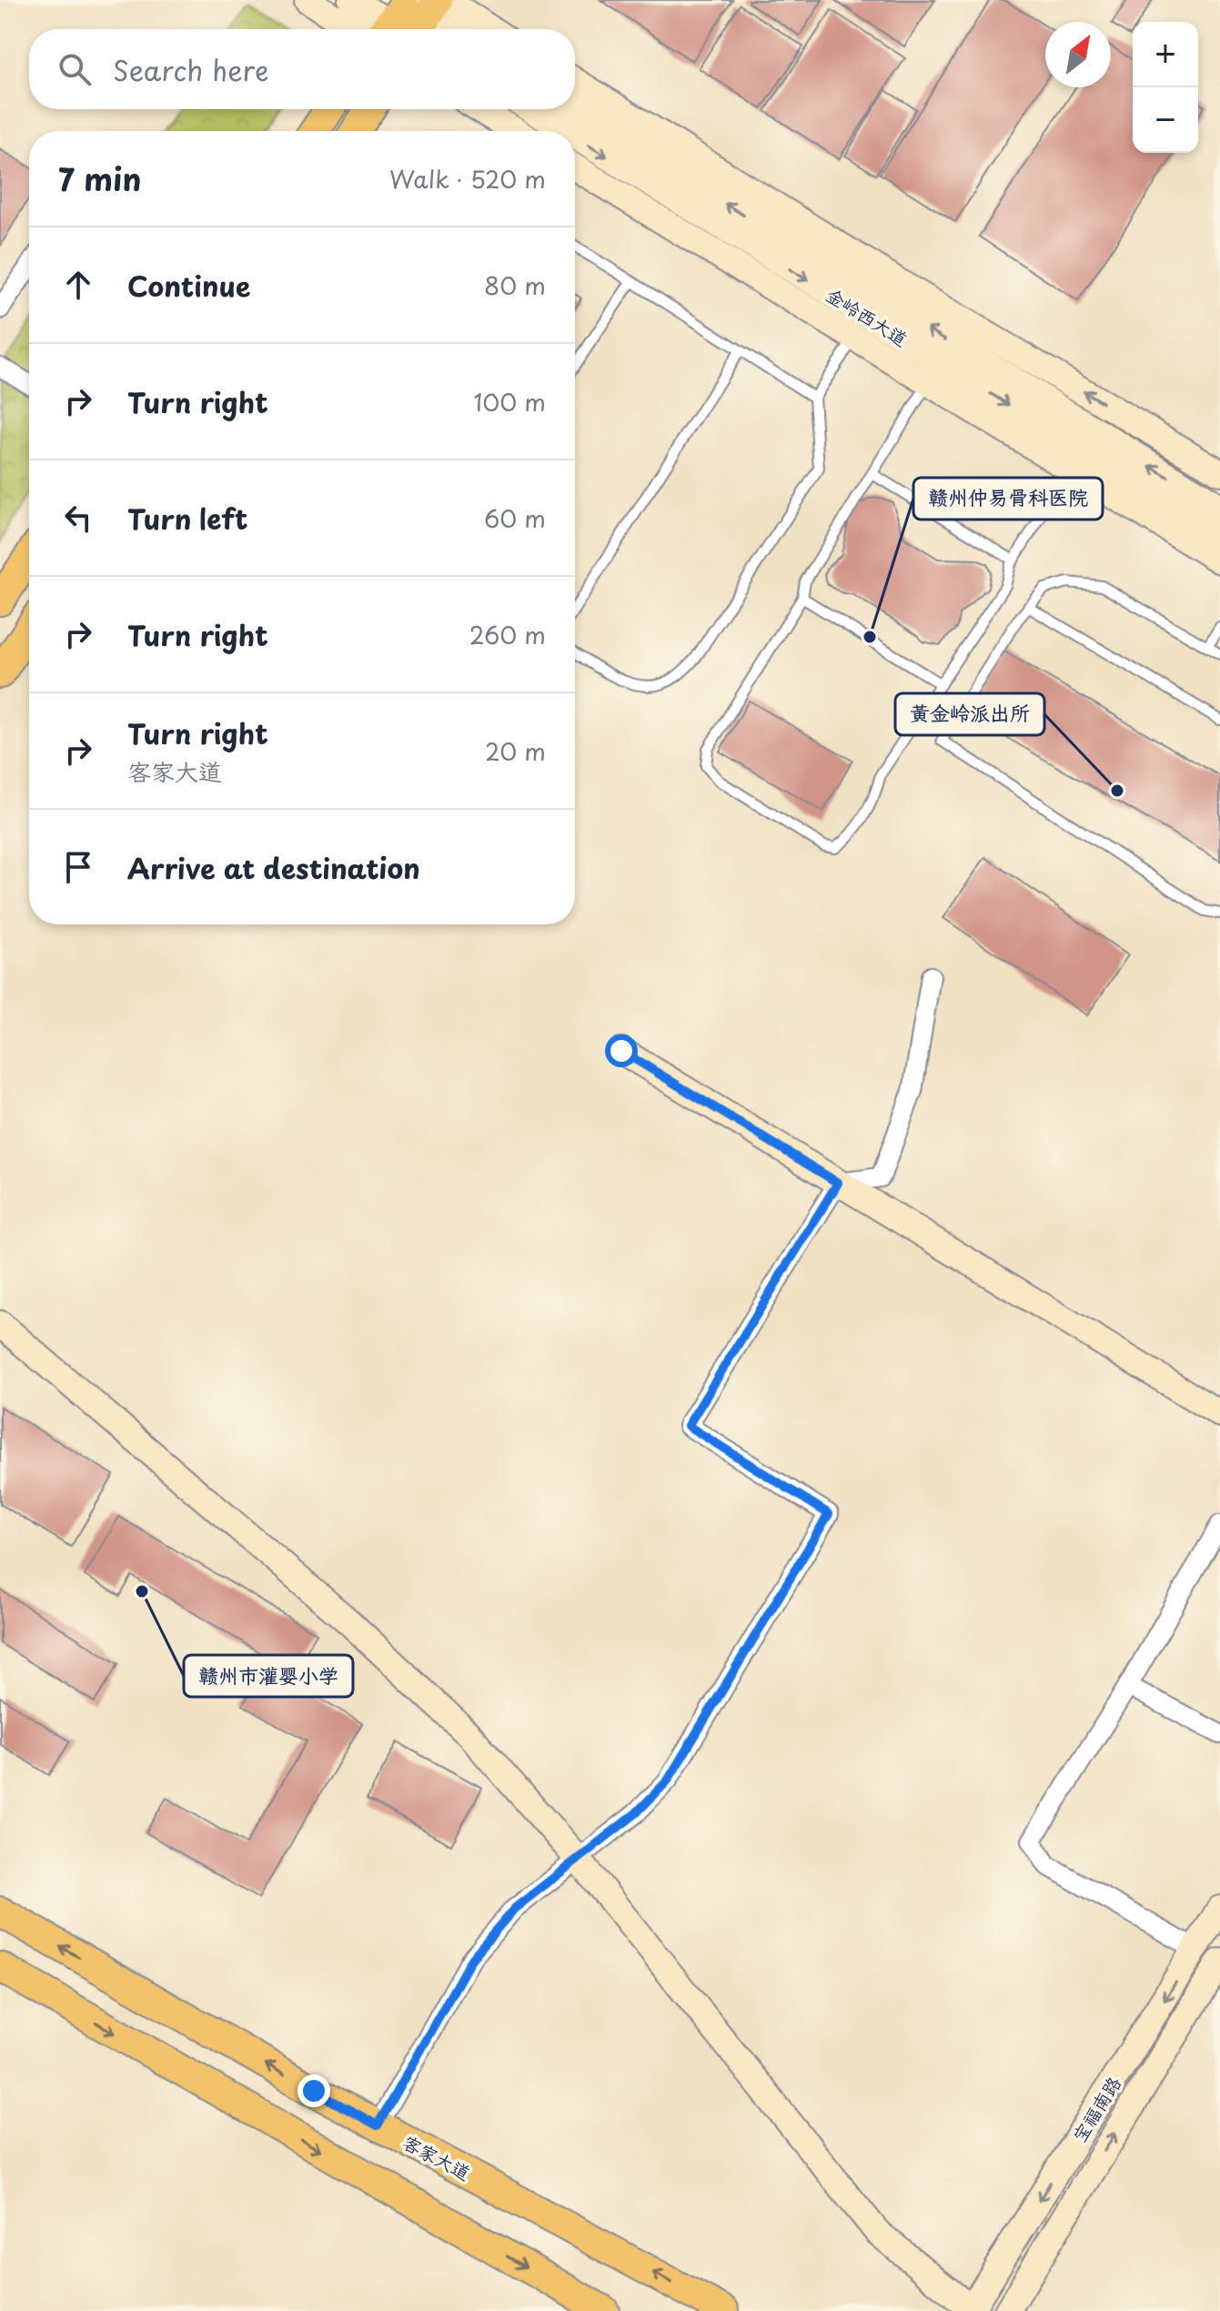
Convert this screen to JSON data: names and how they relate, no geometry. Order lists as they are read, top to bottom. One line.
{"streets":{"main road":["客家大道"],"street":["金岭西大道","宝福南路"]},"places":["赣州仲易骨科医院","黄金岭派出所","赣州市灌婴小学"],"north":"top right","page":{"map_buttons":["+","−"],"search":"Search here","heading":["7 min","Walk · 520 m"],"list":[["Continue","80 m"],["Turn right","100 m"],["Turn left","60 m"],["Turn right","260 m"],["Turn right","客家大道","20 m"],"Arrive at destination"]}}
